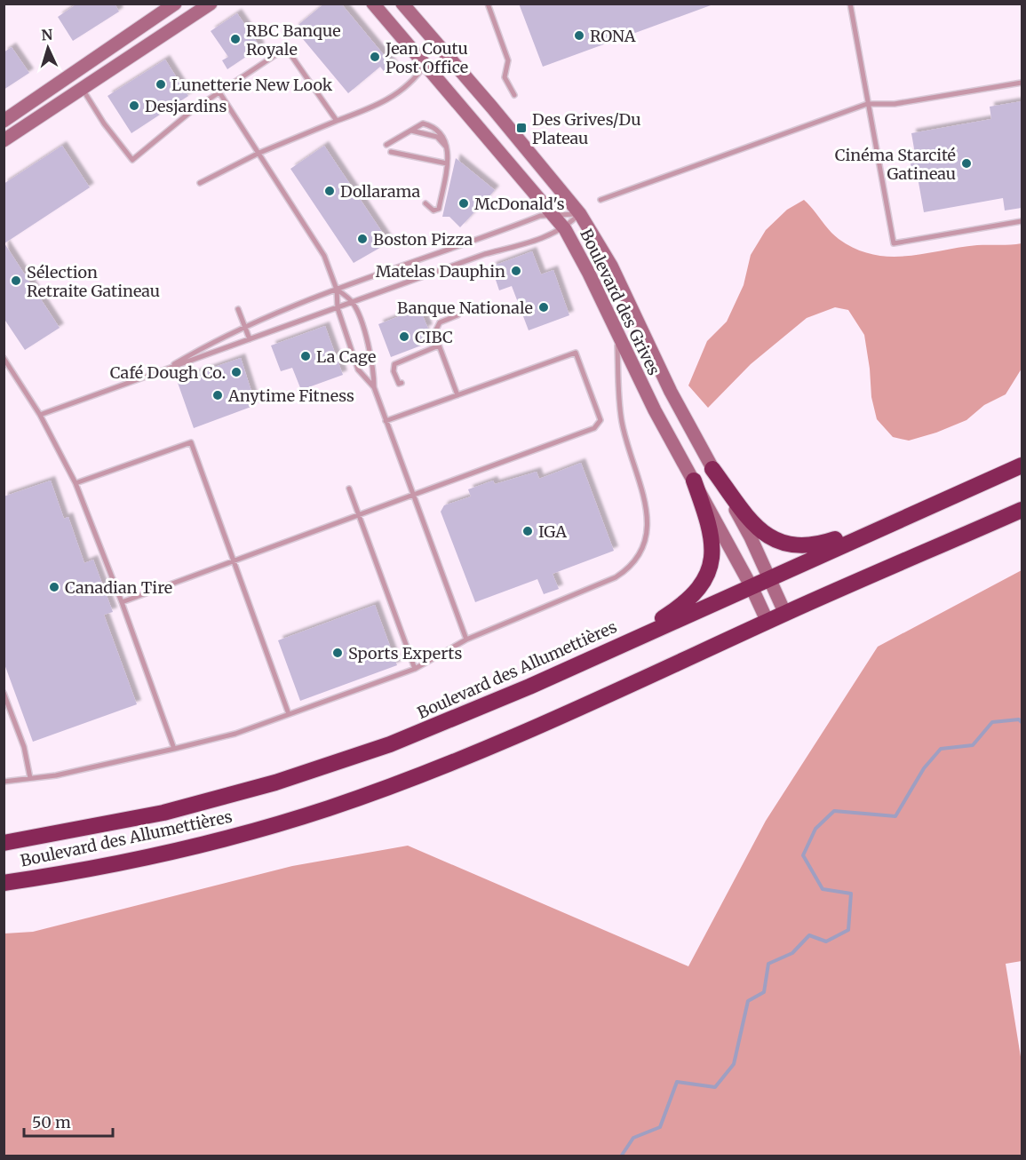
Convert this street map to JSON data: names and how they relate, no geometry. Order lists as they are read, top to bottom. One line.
{"streets":{"highway":["Boulevard des Allumettières"],"street":["Boulevard des Grives"]},"crossings":[["Boulevard des Grives","Boulevard des Allumettières"]],"places":{"other":["RONA","RBC Banque Royale","Jean Coutu Post Office","Lunetterie New Look","Desjardins","Cinéma Starcité Gatineau","Dollarama","McDonald's","Boston Pizza","Matelas Dauphin","Sélection Retraite Gatineau","Banque Nationale","CIBC","La Cage","Café Dough Co.","Anytime Fitness","IGA","Canadian Tire","Sports Experts"],"transit":["Des Grives/Du Plateau"]},"scale_bar":"50 m","north":"top"}
